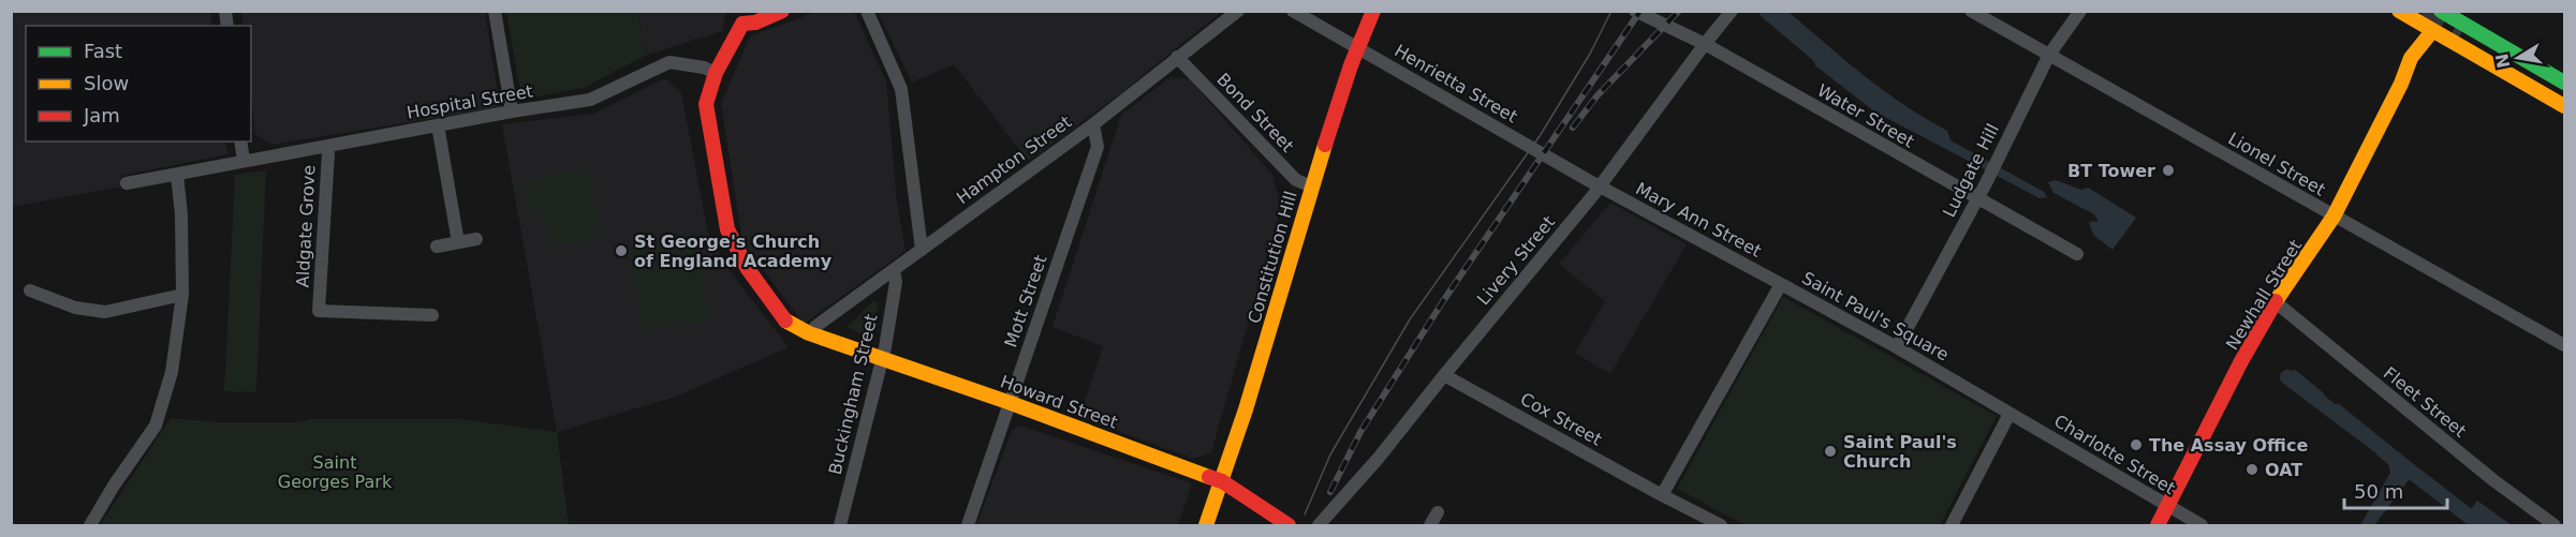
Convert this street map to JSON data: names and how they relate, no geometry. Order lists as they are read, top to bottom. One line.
{"streets":{"street":["Henrietta Street","Hospital Street","Bond Street","Water Street","Hampton Street","Lionel Street","Ludgate Hill","Mary Ann Street","Aldgate Grove","Constitution Hill","Livery Street","Newhall Street","Mott Street","Saint Paul's Square","Buckingham Street","Howard Street","Fleet Street","Cox Street","Charlotte Street"]},"crossings":[["Henrietta Street","Mary Ann Street"],["Henrietta Street","Constitution Hill"],["Henrietta Street","Livery Street"],["Hospital Street","Aldgate Grove"],["Hospital Street","Howard Street"],["Bond Street","Hampton Street"],["Bond Street","Constitution Hill"],["Water Street","Ludgate Hill"],["Water Street","Livery Street"],["Hampton Street","Mott Street"],["Hampton Street","Buckingham Street"],["Hampton Street","Howard Street"],["Lionel Street","Ludgate Hill"],["Lionel Street","Newhall Street"],["Ludgate Hill","Saint Paul's Square"],["Mary Ann Street","Livery Street"],["Mary Ann Street","Saint Paul's Square"],["Constitution Hill","Howard Street"],["Livery Street","Cox Street"],["Newhall Street","Fleet Street"],["Newhall Street","Charlotte Street"],["Mott Street","Howard Street"],["Saint Paul's Square","Cox Street"],["Saint Paul's Square","Charlotte Street"],["Buckingham Street","Howard Street"]],"parks":["Saint Georges Park"],"places":["BT Tower","St George's Church of England Academy","The Assay Office","Saint Paul's Church","OAT"],"legend":["Fast","Slow","Jam"],"scale_bar":"50 m","north":"left"}
